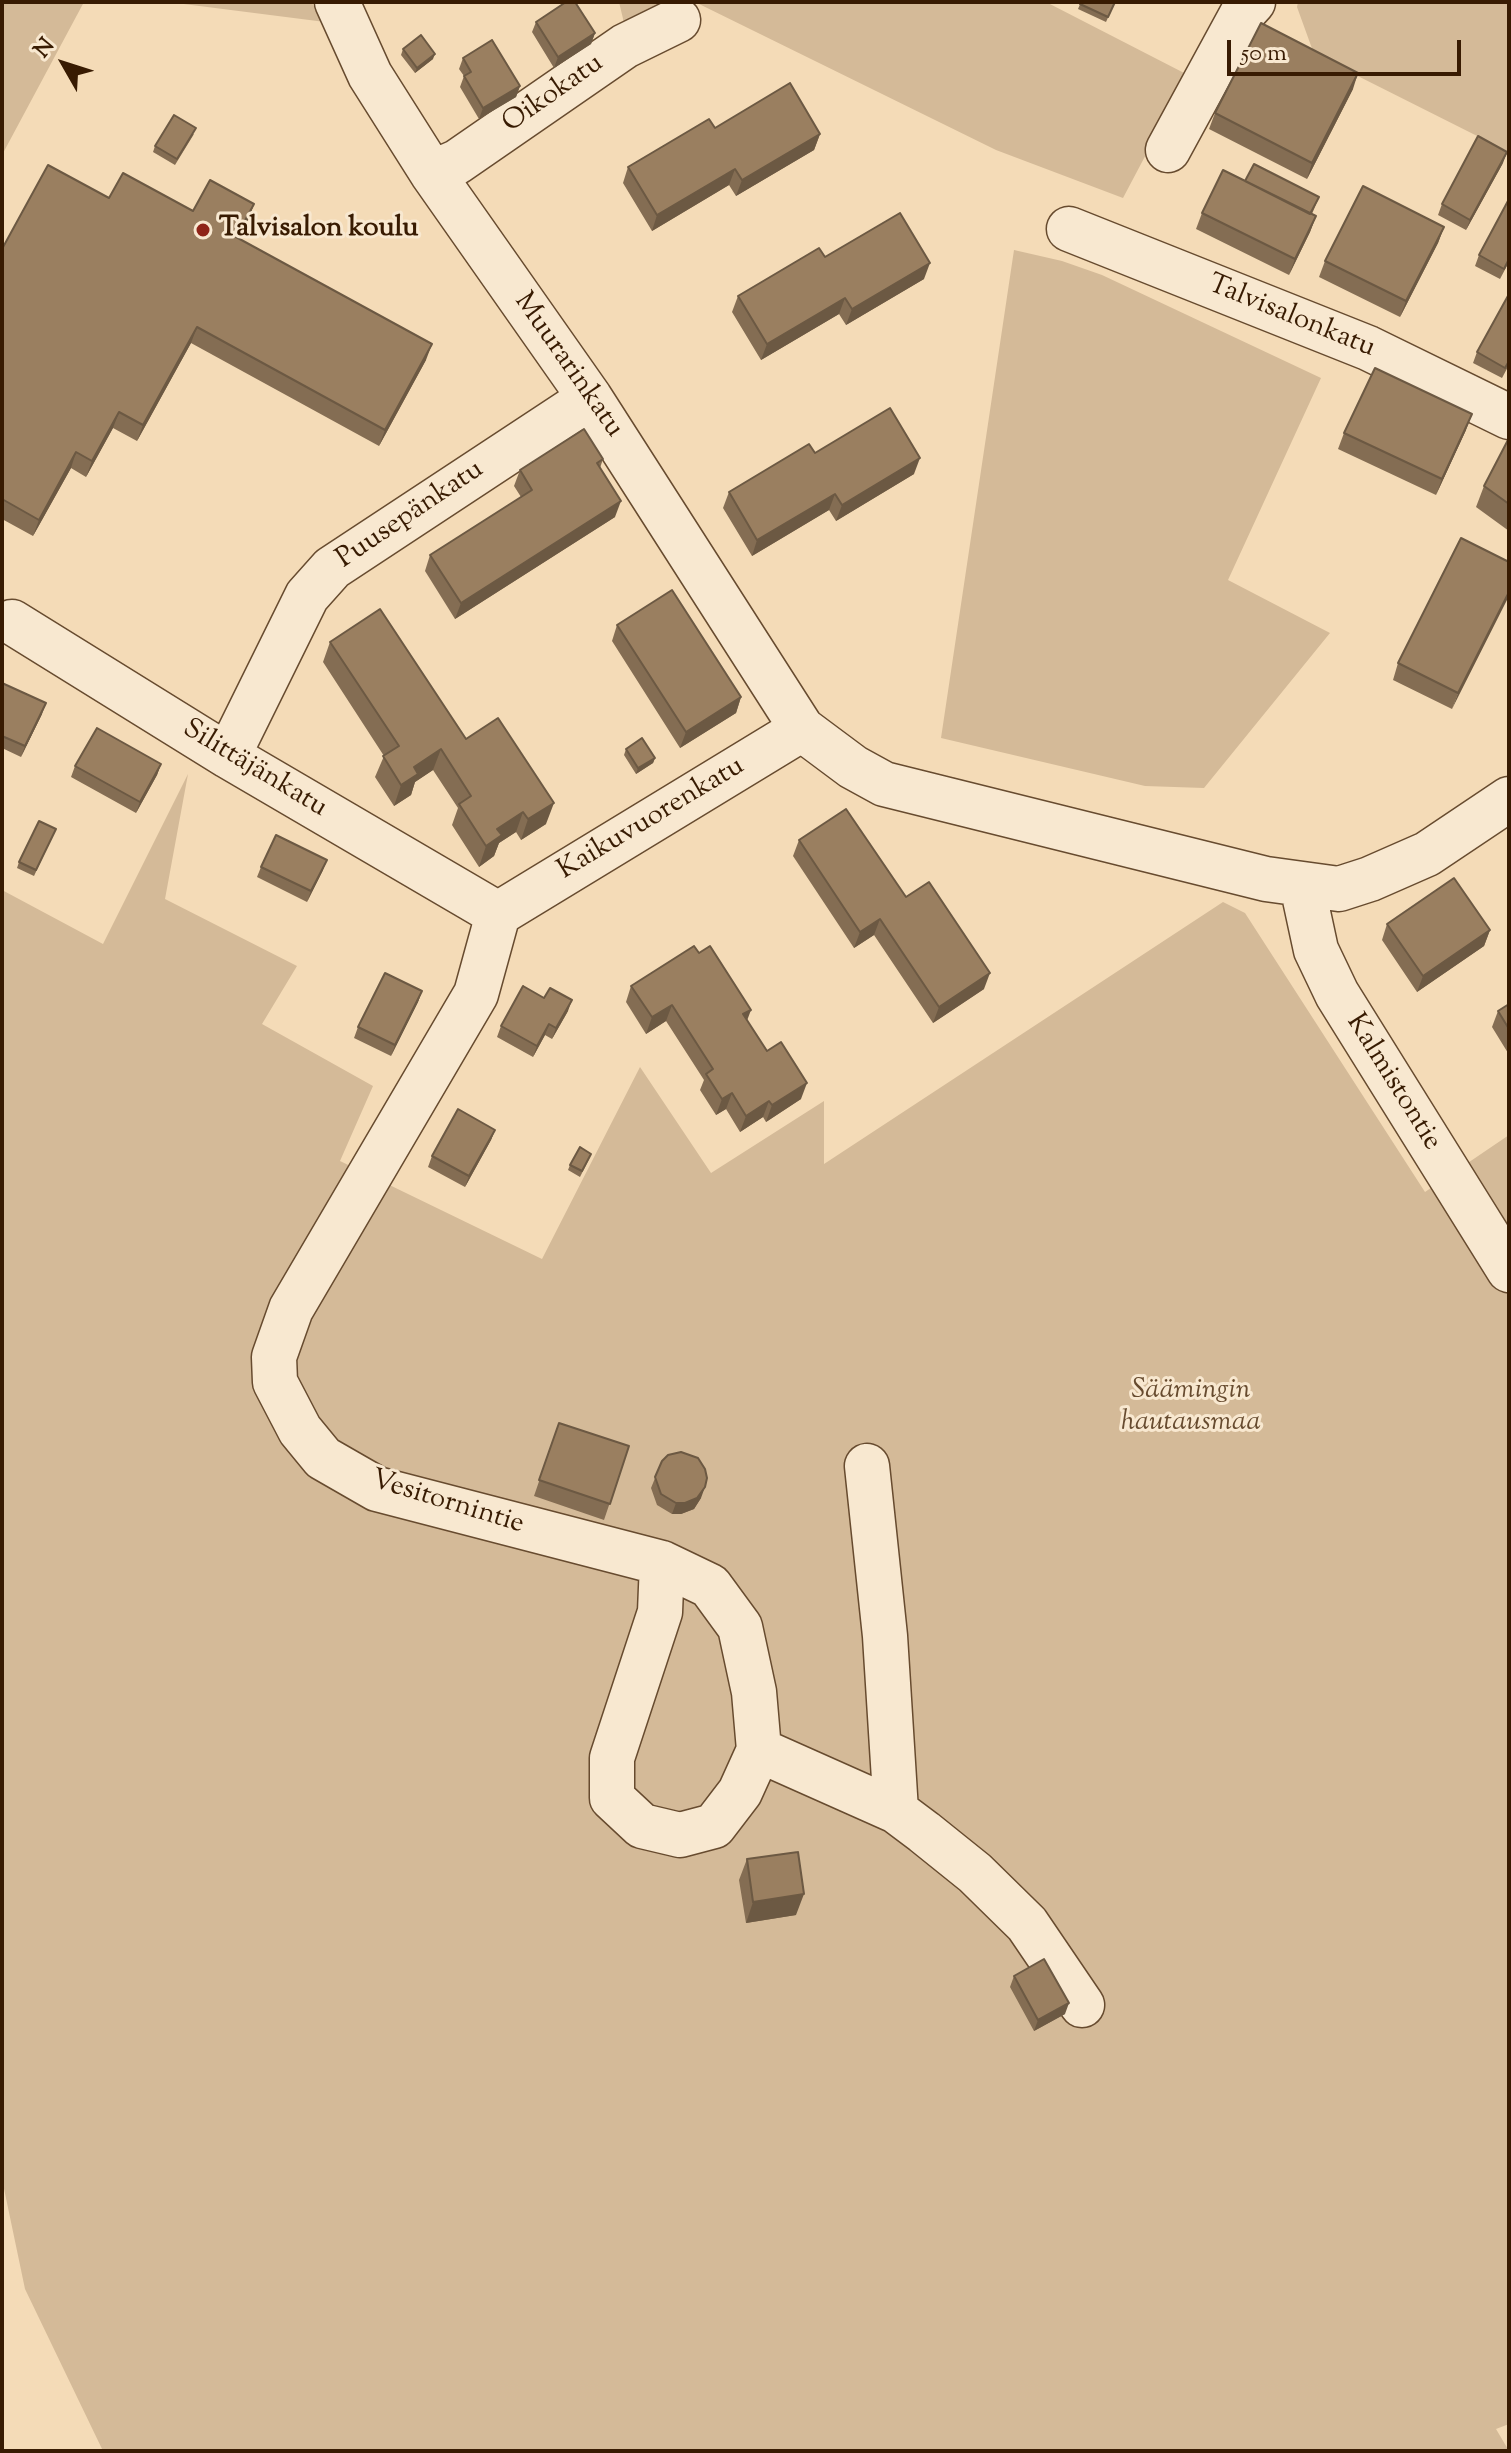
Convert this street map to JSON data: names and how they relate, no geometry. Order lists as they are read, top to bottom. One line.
{"streets":{"street":["Oikokatu","Talvisalonkatu","Muurarinkatu","Puusepänkatu","Silittäjänkatu","Kaikuvuorenkatu","Kalmistontie","Vesitornintie"]},"crossings":[["Oikokatu","Muurarinkatu"],["Muurarinkatu","Puusepänkatu"],["Muurarinkatu","Kaikuvuorenkatu"],["Puusepänkatu","Silittäjänkatu"],["Silittäjänkatu","Kaikuvuorenkatu"],["Silittäjänkatu","Vesitornintie"],["Kaikuvuorenkatu","Vesitornintie"]],"parks":["Säämingin hautausmaa"],"places":["Talvisalon koulu"],"scale_bar":"50 m","north":"top left"}
